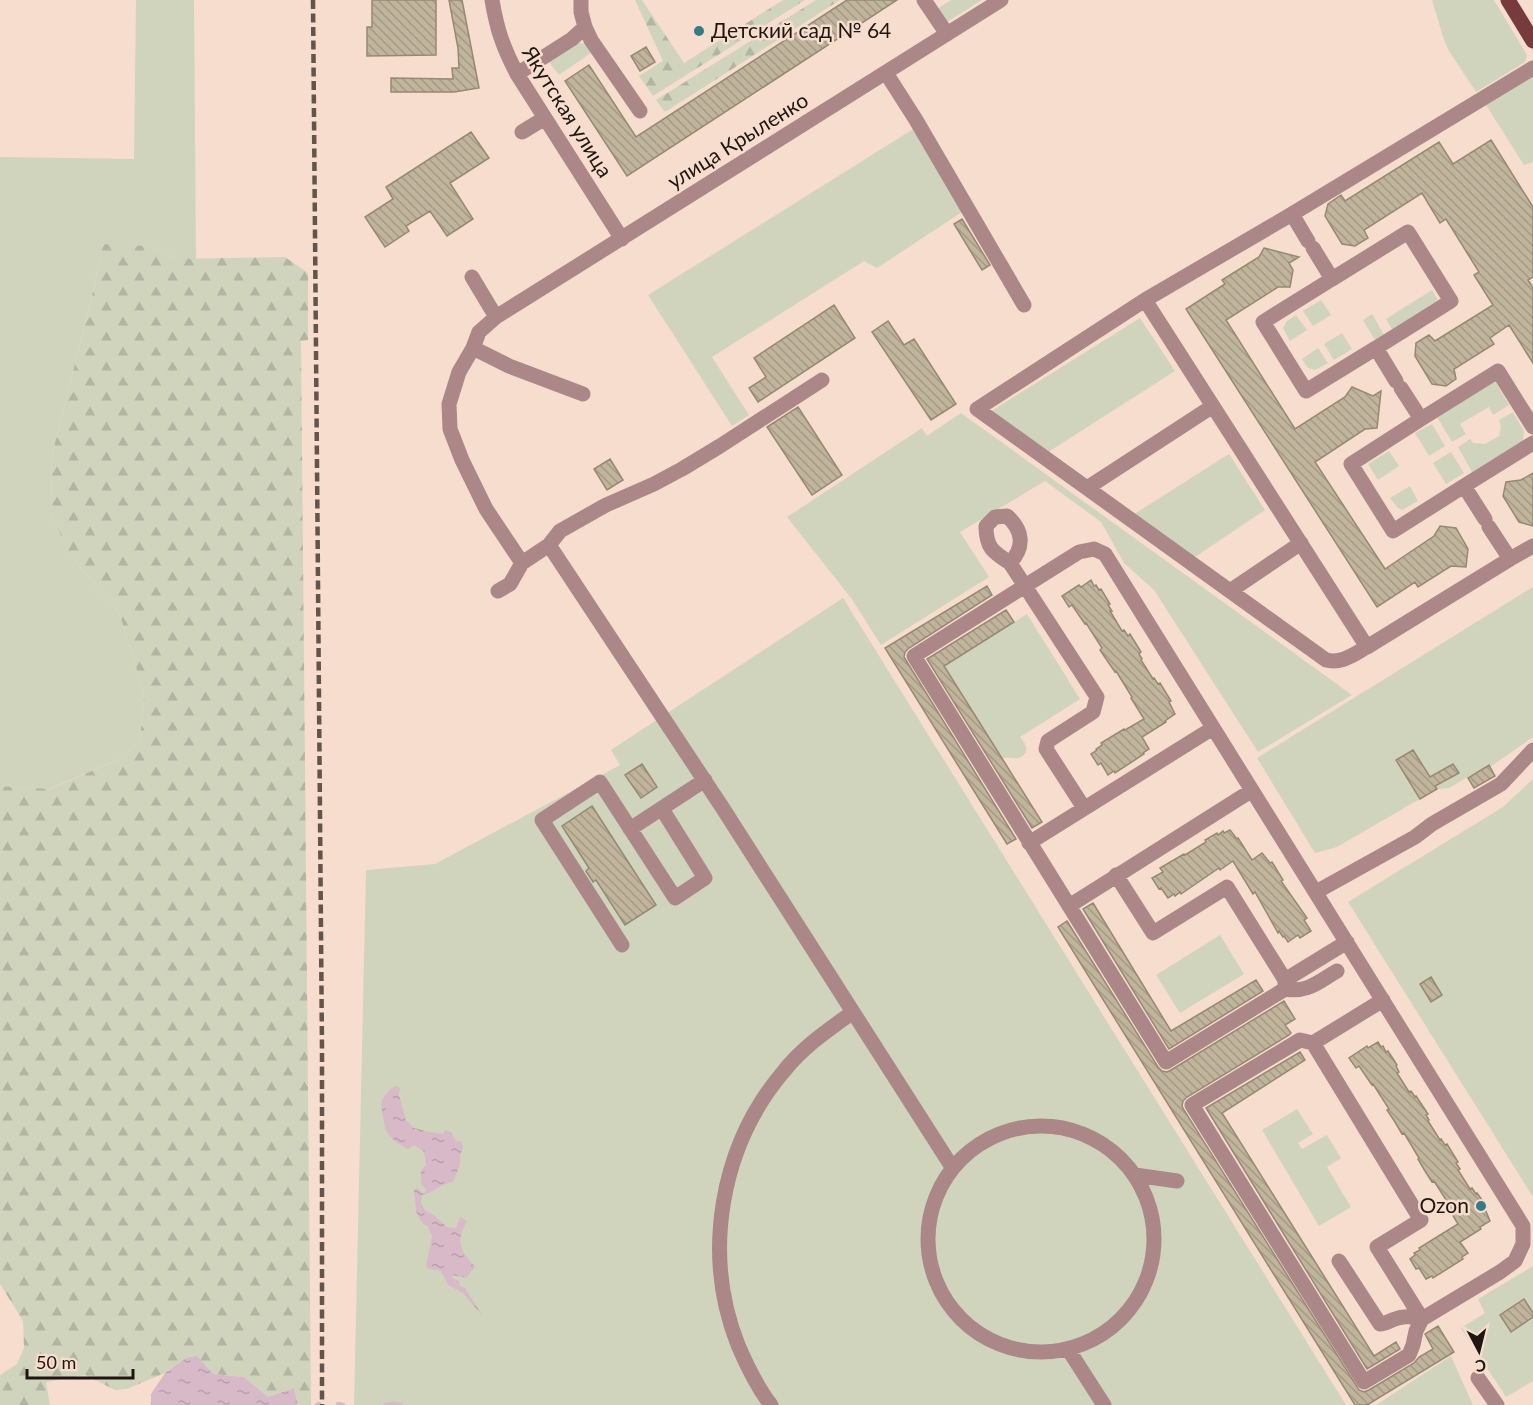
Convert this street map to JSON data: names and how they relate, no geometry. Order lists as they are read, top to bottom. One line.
{"streets":{"street":["Якутская улица","улица Крыленко"]},"crossings":[["Якутская улица","улица Крыленко"]],"places":["Детский сад № 64","Ozon"],"scale_bar":"50 m","north":"bottom"}
